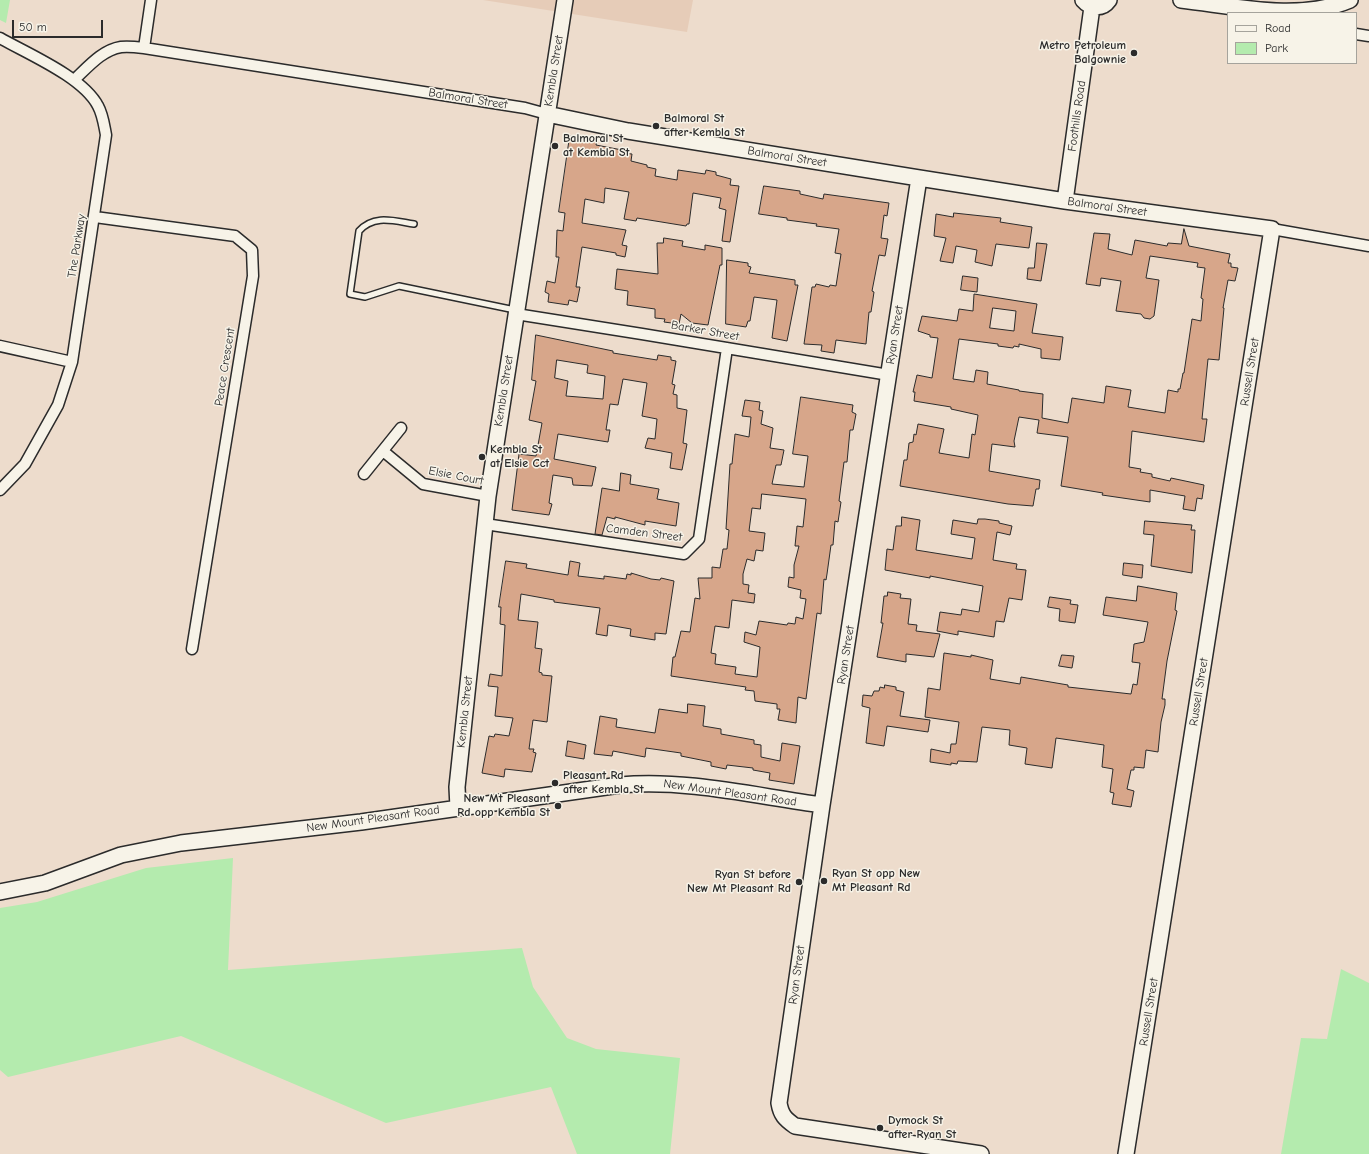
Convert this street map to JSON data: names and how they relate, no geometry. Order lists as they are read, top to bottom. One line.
{"streets":{"street":["Kembla Street","Balmoral Street","Foothills Road","The Parkway","Barker Street","Ryan Street","Peace Crescent","Russell Street","Elsie Court","Camden Street","New Mount Pleasant Road"]},"crossings":[["Kembla Street","Balmoral Street"],["Kembla Street","Barker Street"],["Kembla Street","Elsie Court"],["Kembla Street","Camden Street"],["Kembla Street","New Mount Pleasant Road"],["Balmoral Street","Foothills Road"],["Balmoral Street","The Parkway"],["Balmoral Street","Ryan Street"],["Balmoral Street","Russell Street"],["The Parkway","Peace Crescent"],["Barker Street","Ryan Street"],["Barker Street","Camden Street"],["Ryan Street","New Mount Pleasant Road"]],"places":["Metro Petroleum Balgownie","Balmoral St after Kembla St","Balmoral St at Kembla St","Kembla St at Elsie Cct","Pleasant Rd after Kembla St","New Mt Pleasant Rd opp Kembla St","Ryan St opp New Mt Pleasant Rd","Ryan St before New Mt Pleasant Rd","Dymock St after Ryan St"],"legend":["Road","Park"],"scale_bar":"50 m"}
